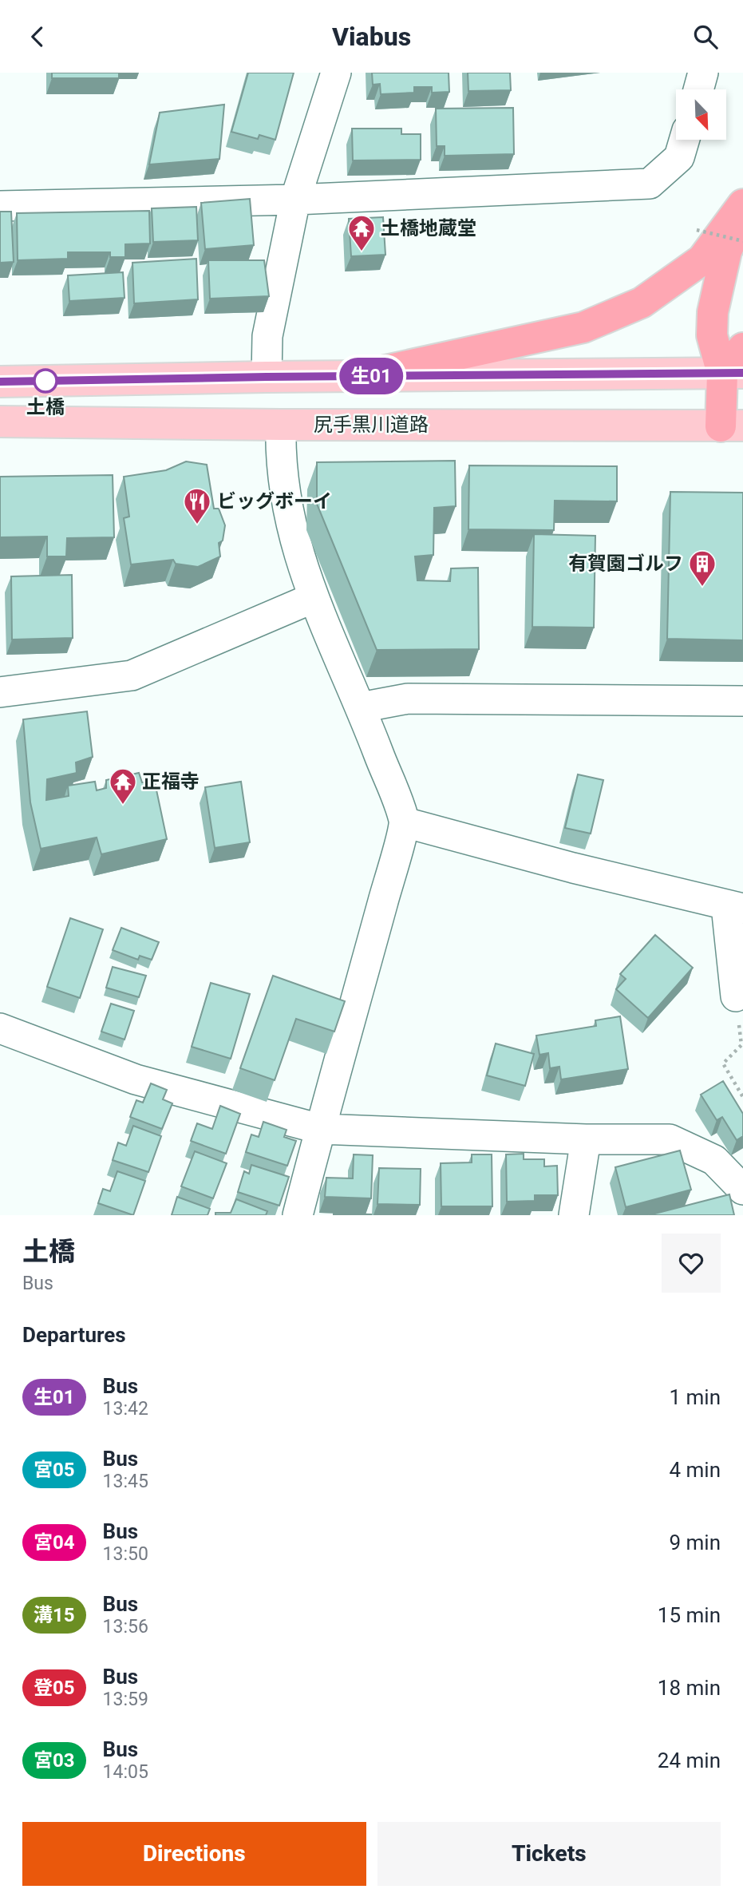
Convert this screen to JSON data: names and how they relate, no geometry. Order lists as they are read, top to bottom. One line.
{"streets":{"main road":["尻手黒川道路"]},"places":{"temple":["土橋地蔵堂","正福寺"],"other":["土橋"],"restaurant":["ビッグボーイ"],"building":["有賀園ゴルフ"]},"lines":["bus line 生01"],"north":"bottom right","page":{"header":"Viabus","on_map":"生01","heading":[["土橋","Bus"],"Departures"],"list":[{"mark":"生01","name":"Bus","note":"13:42","value":"1 min"},{"mark":"宮05","name":"Bus","note":"13:45","value":"4 min"},{"mark":"宮04","name":"Bus","note":"13:50","value":"9 min"},{"mark":"溝15","name":"Bus","note":"13:56","value":"15 min"},{"mark":"登05","name":"Bus","note":"13:59","value":"18 min"},{"mark":"宮03","name":"Bus","note":"14:05","value":"24 min"}],"buttons":["Directions","Tickets"]}}
